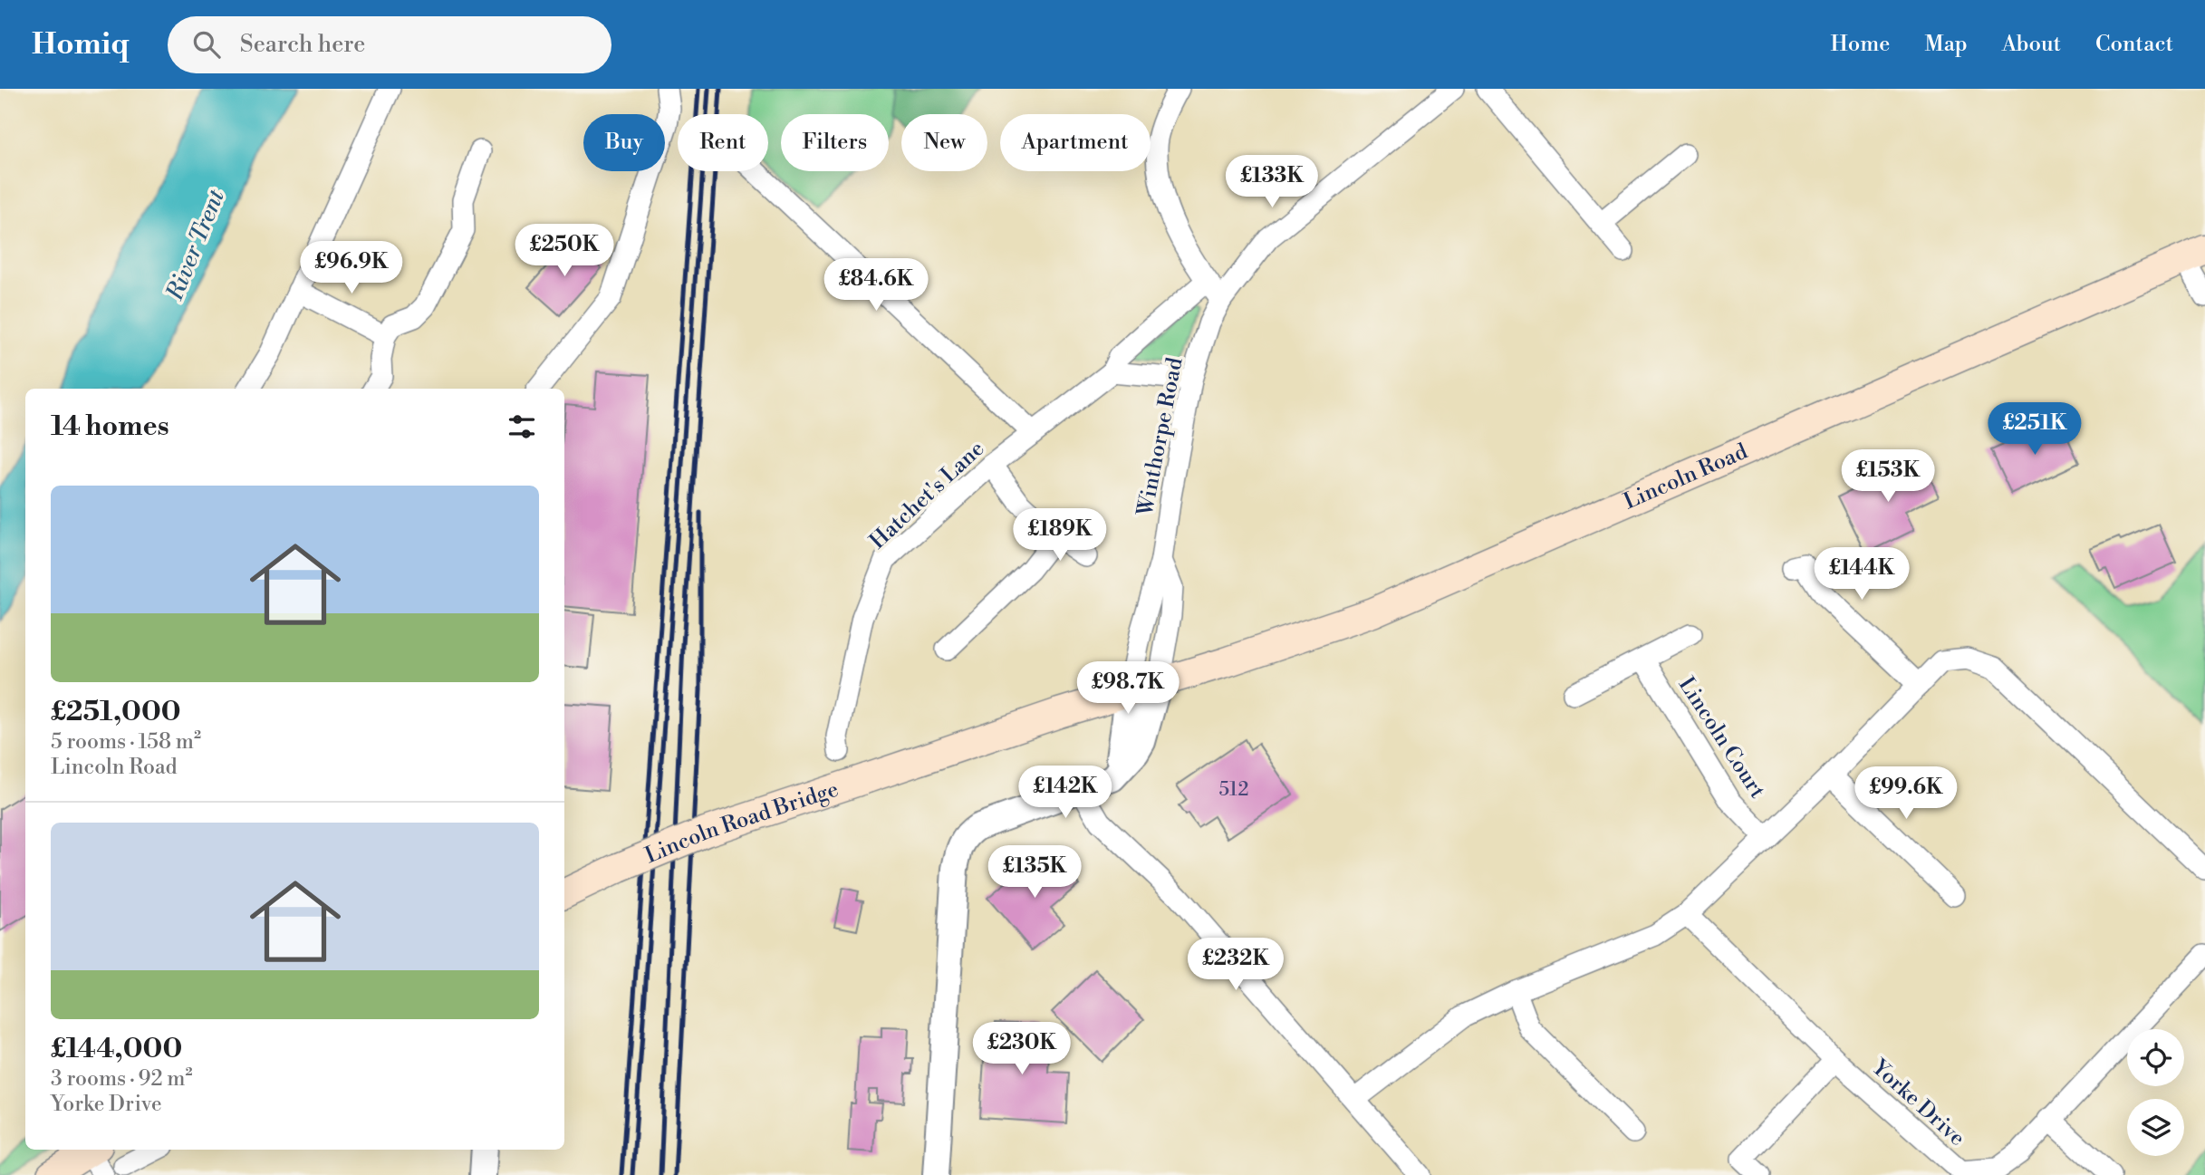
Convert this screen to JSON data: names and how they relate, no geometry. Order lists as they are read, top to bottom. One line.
{"streets":{"main road":["Lincoln Road","Lincoln Road Bridge"],"street":["Winthorpe Road","Hatchet's Lane","Lincoln Court","Yorke Drive"]},"crossings":[["Winthorpe Road","Lincoln Road"],["Winthorpe Road","Lincoln Road Bridge"],["Lincoln Road","Lincoln Road Bridge"]],"water":["River Trent"],"house_numbers":["512"],"page":{"header":"Homiq","search":"Search here","nav":["Home","Map","About","Contact"],"chip":["Buy","Rent","Filters","New","Apartment"],"price":["£133K","£250K","£96.9K","£84.6K","£251K","£153K","£189K","£144K","£98.7K","£142K","£99.6K","£135K","£232K","£230K"],"heading":"14 homes","list":[{"name":"£251,000","note":"5 rooms · 158 m² · Lincoln Road"},{"name":"£144,000","note":"3 rooms · 92 m² · Yorke Drive"}]}}
